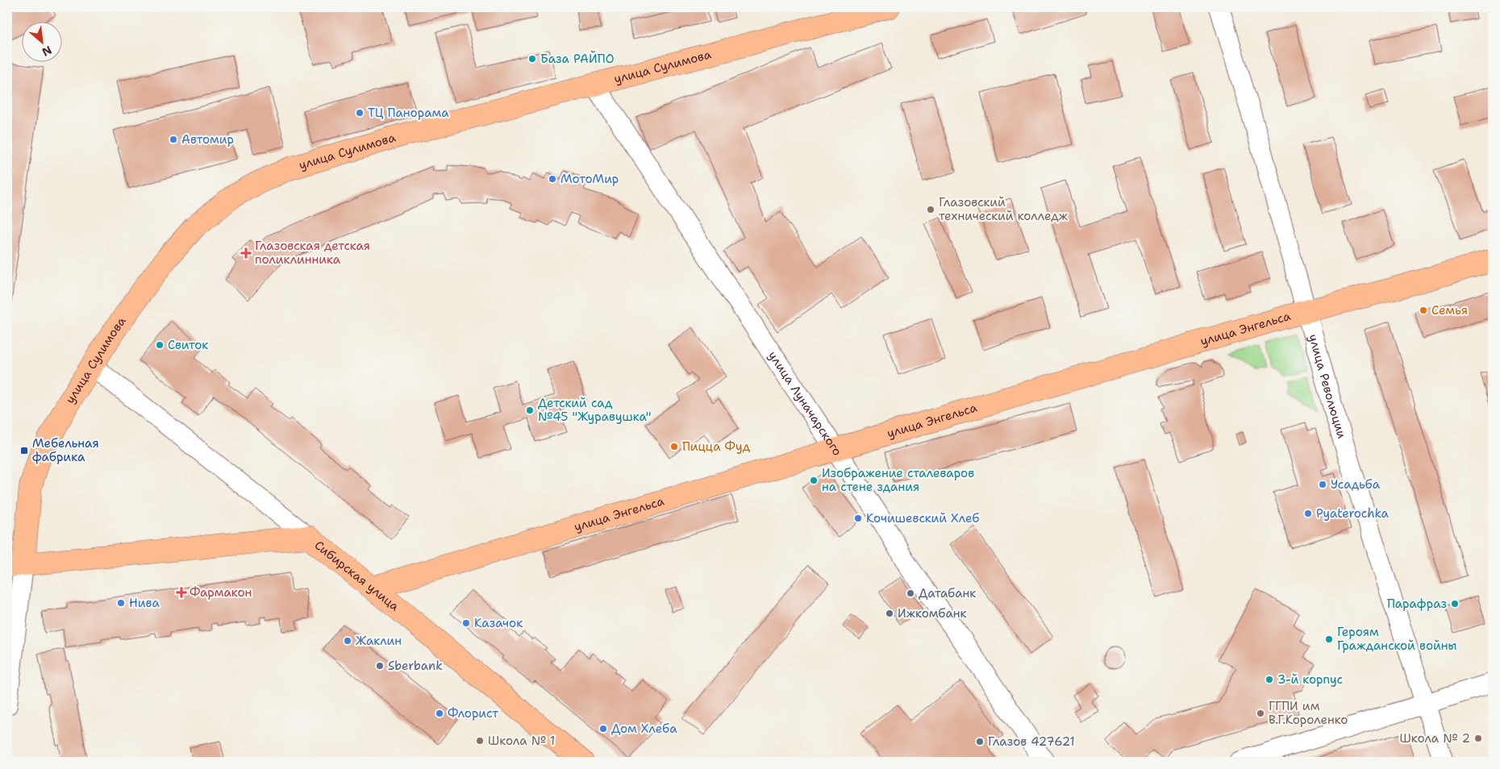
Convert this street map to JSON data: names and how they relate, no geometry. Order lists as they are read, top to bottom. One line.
{"streets":{"main road":["улица Сулимова","улица Энгельса","Сибирская улица"],"street":["улица Революции","улица Луначарского"]},"crossings":[["улица Сулимова","улица Луначарского"],["улица Сулимова","Сибирская улица"],["улица Энгельса","улица Революции"],["улица Энгельса","улица Луначарского"],["улица Энгельса","Сибирская улица"]],"places":{"other":["База РАЙПО","ТЦ Панорама","Автомир","МотоМир","Глазовский технический колледж","Семья","Свиток","Детский сад №45 \"Журавушка\"","Пицца Фуд","Изображение сталеваров на стене здания","Усадьба","Pyaterochka","Кочишевский Хлеб","Датабанк","Нива","Парафраз","Ижкомбанк","Казачок","Героям Гражданской войны","Жаклин","Sberbank","3-й корпус","Флорист","ГГПИ им В.Г.Короленко","Дом Хлеба","Школа № 2","Школа № 1","Глазов 427621"],"health":["Глазовская детская поликлинника","Фармакон"],"transit":["Мебельная фабрика"]},"north":"bottom right"}
